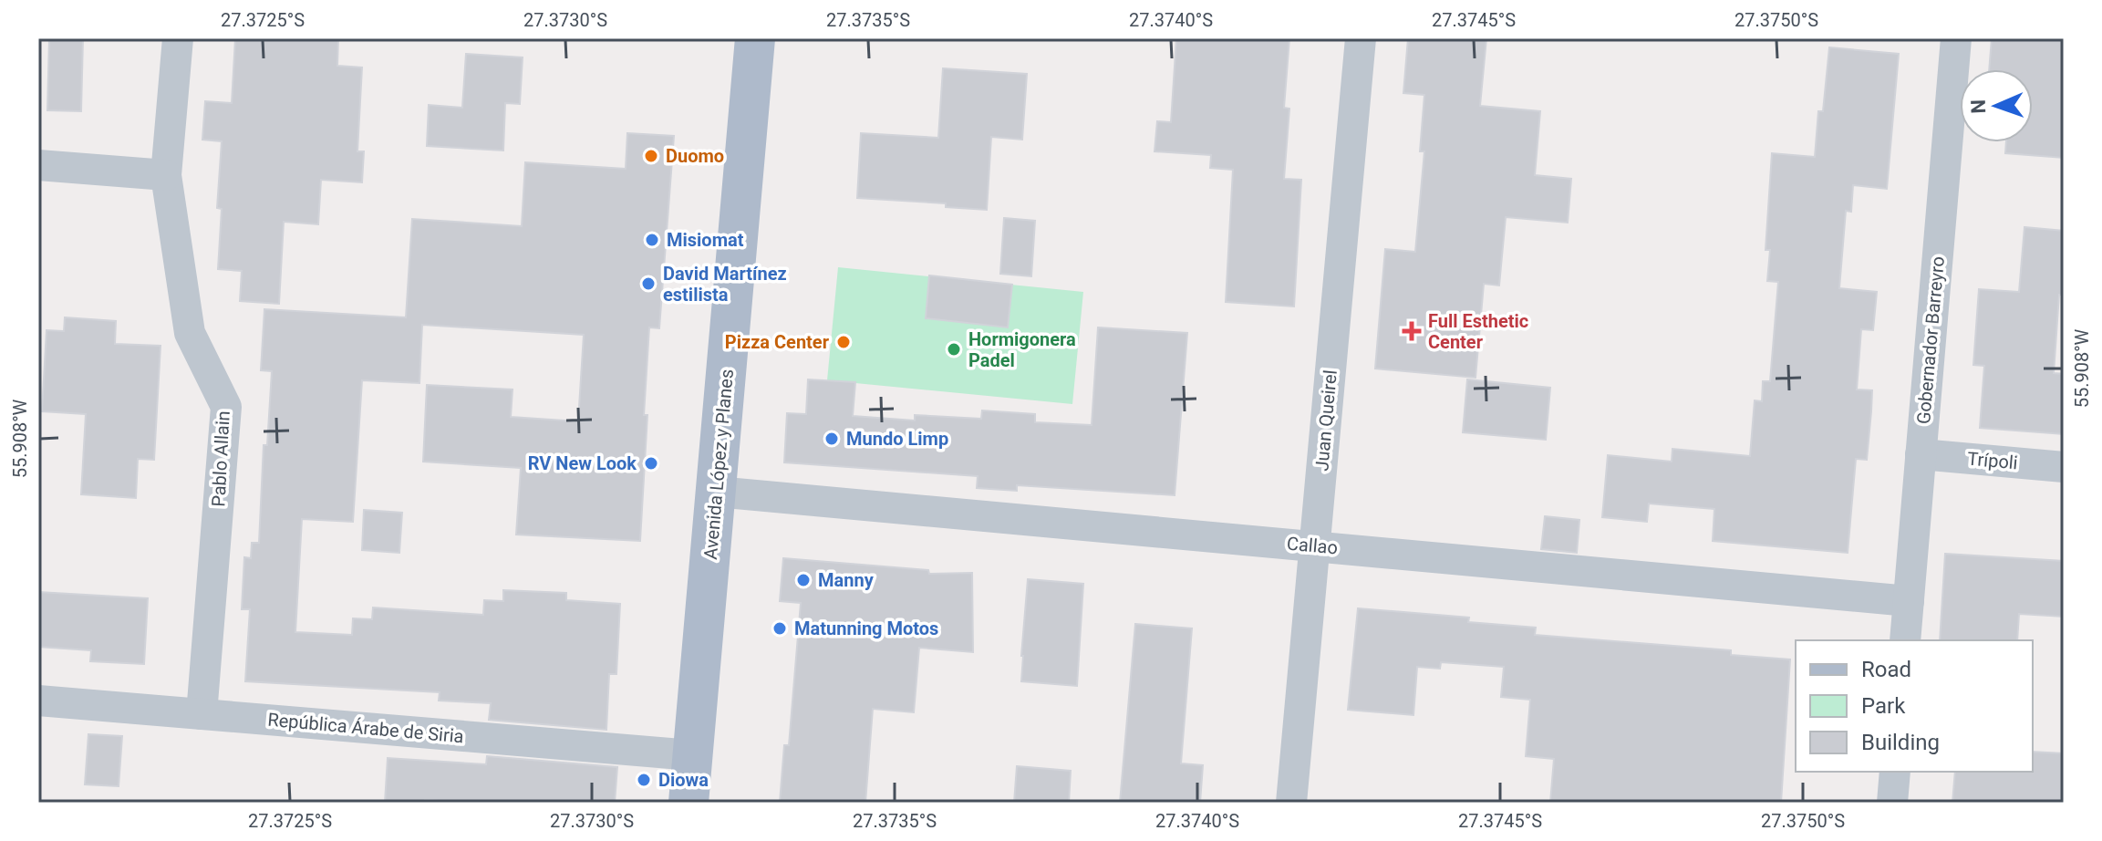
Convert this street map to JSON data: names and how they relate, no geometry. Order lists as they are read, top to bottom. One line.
{"streets":{"main road":["Avenida López y Planes"],"street":["Gobernador Barreyro","Juan Queirel","Pablo Allain","Trípoli","Callao","República Árabe de Siria"]},"crossings":[["Gobernador Barreyro","Trípoli"],["Gobernador Barreyro","Callao"],["Juan Queirel","Callao"],["Pablo Allain","República Árabe de Siria"],["Avenida López y Planes","Callao"],["Avenida López y Planes","República Árabe de Siria"]],"places":{"other":["Duomo","Misiomat","David Martínez estilista","Pizza Center","Hormigonera Padel","Mundo Limp","RV New Look","Manny","Matunning Motos","Diowa"],"health":["Full Esthetic Center"]},"legend":["Road","Park","Building"],"north":"left","coordinates":["27.3725°S","27.3730°S","27.3735°S","27.3740°S","27.3745°S","27.3750°S","55.908°W"]}
